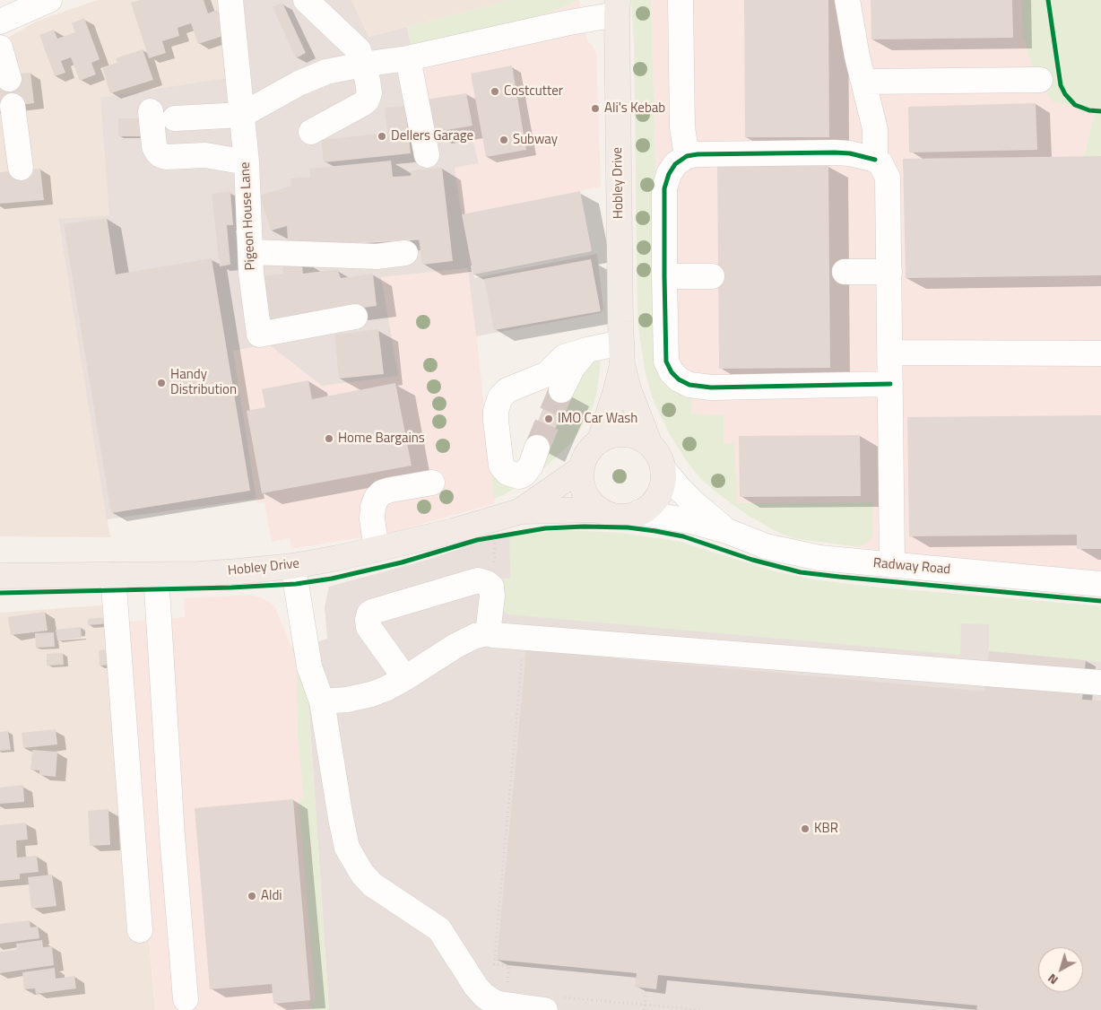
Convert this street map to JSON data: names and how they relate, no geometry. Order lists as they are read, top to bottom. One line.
{"streets":{"main road":["Hobley Drive"],"street":["Pigeon House Lane","Radway Road"]},"crossings":[["Hobley Drive","Radway Road"]],"places":["Costcutter","Ali's Kebab","Dellers Garage","Subway","Handy Distribution","IMO Car Wash","Home Bargains","KBR","Aldi"],"north":"bottom left"}
